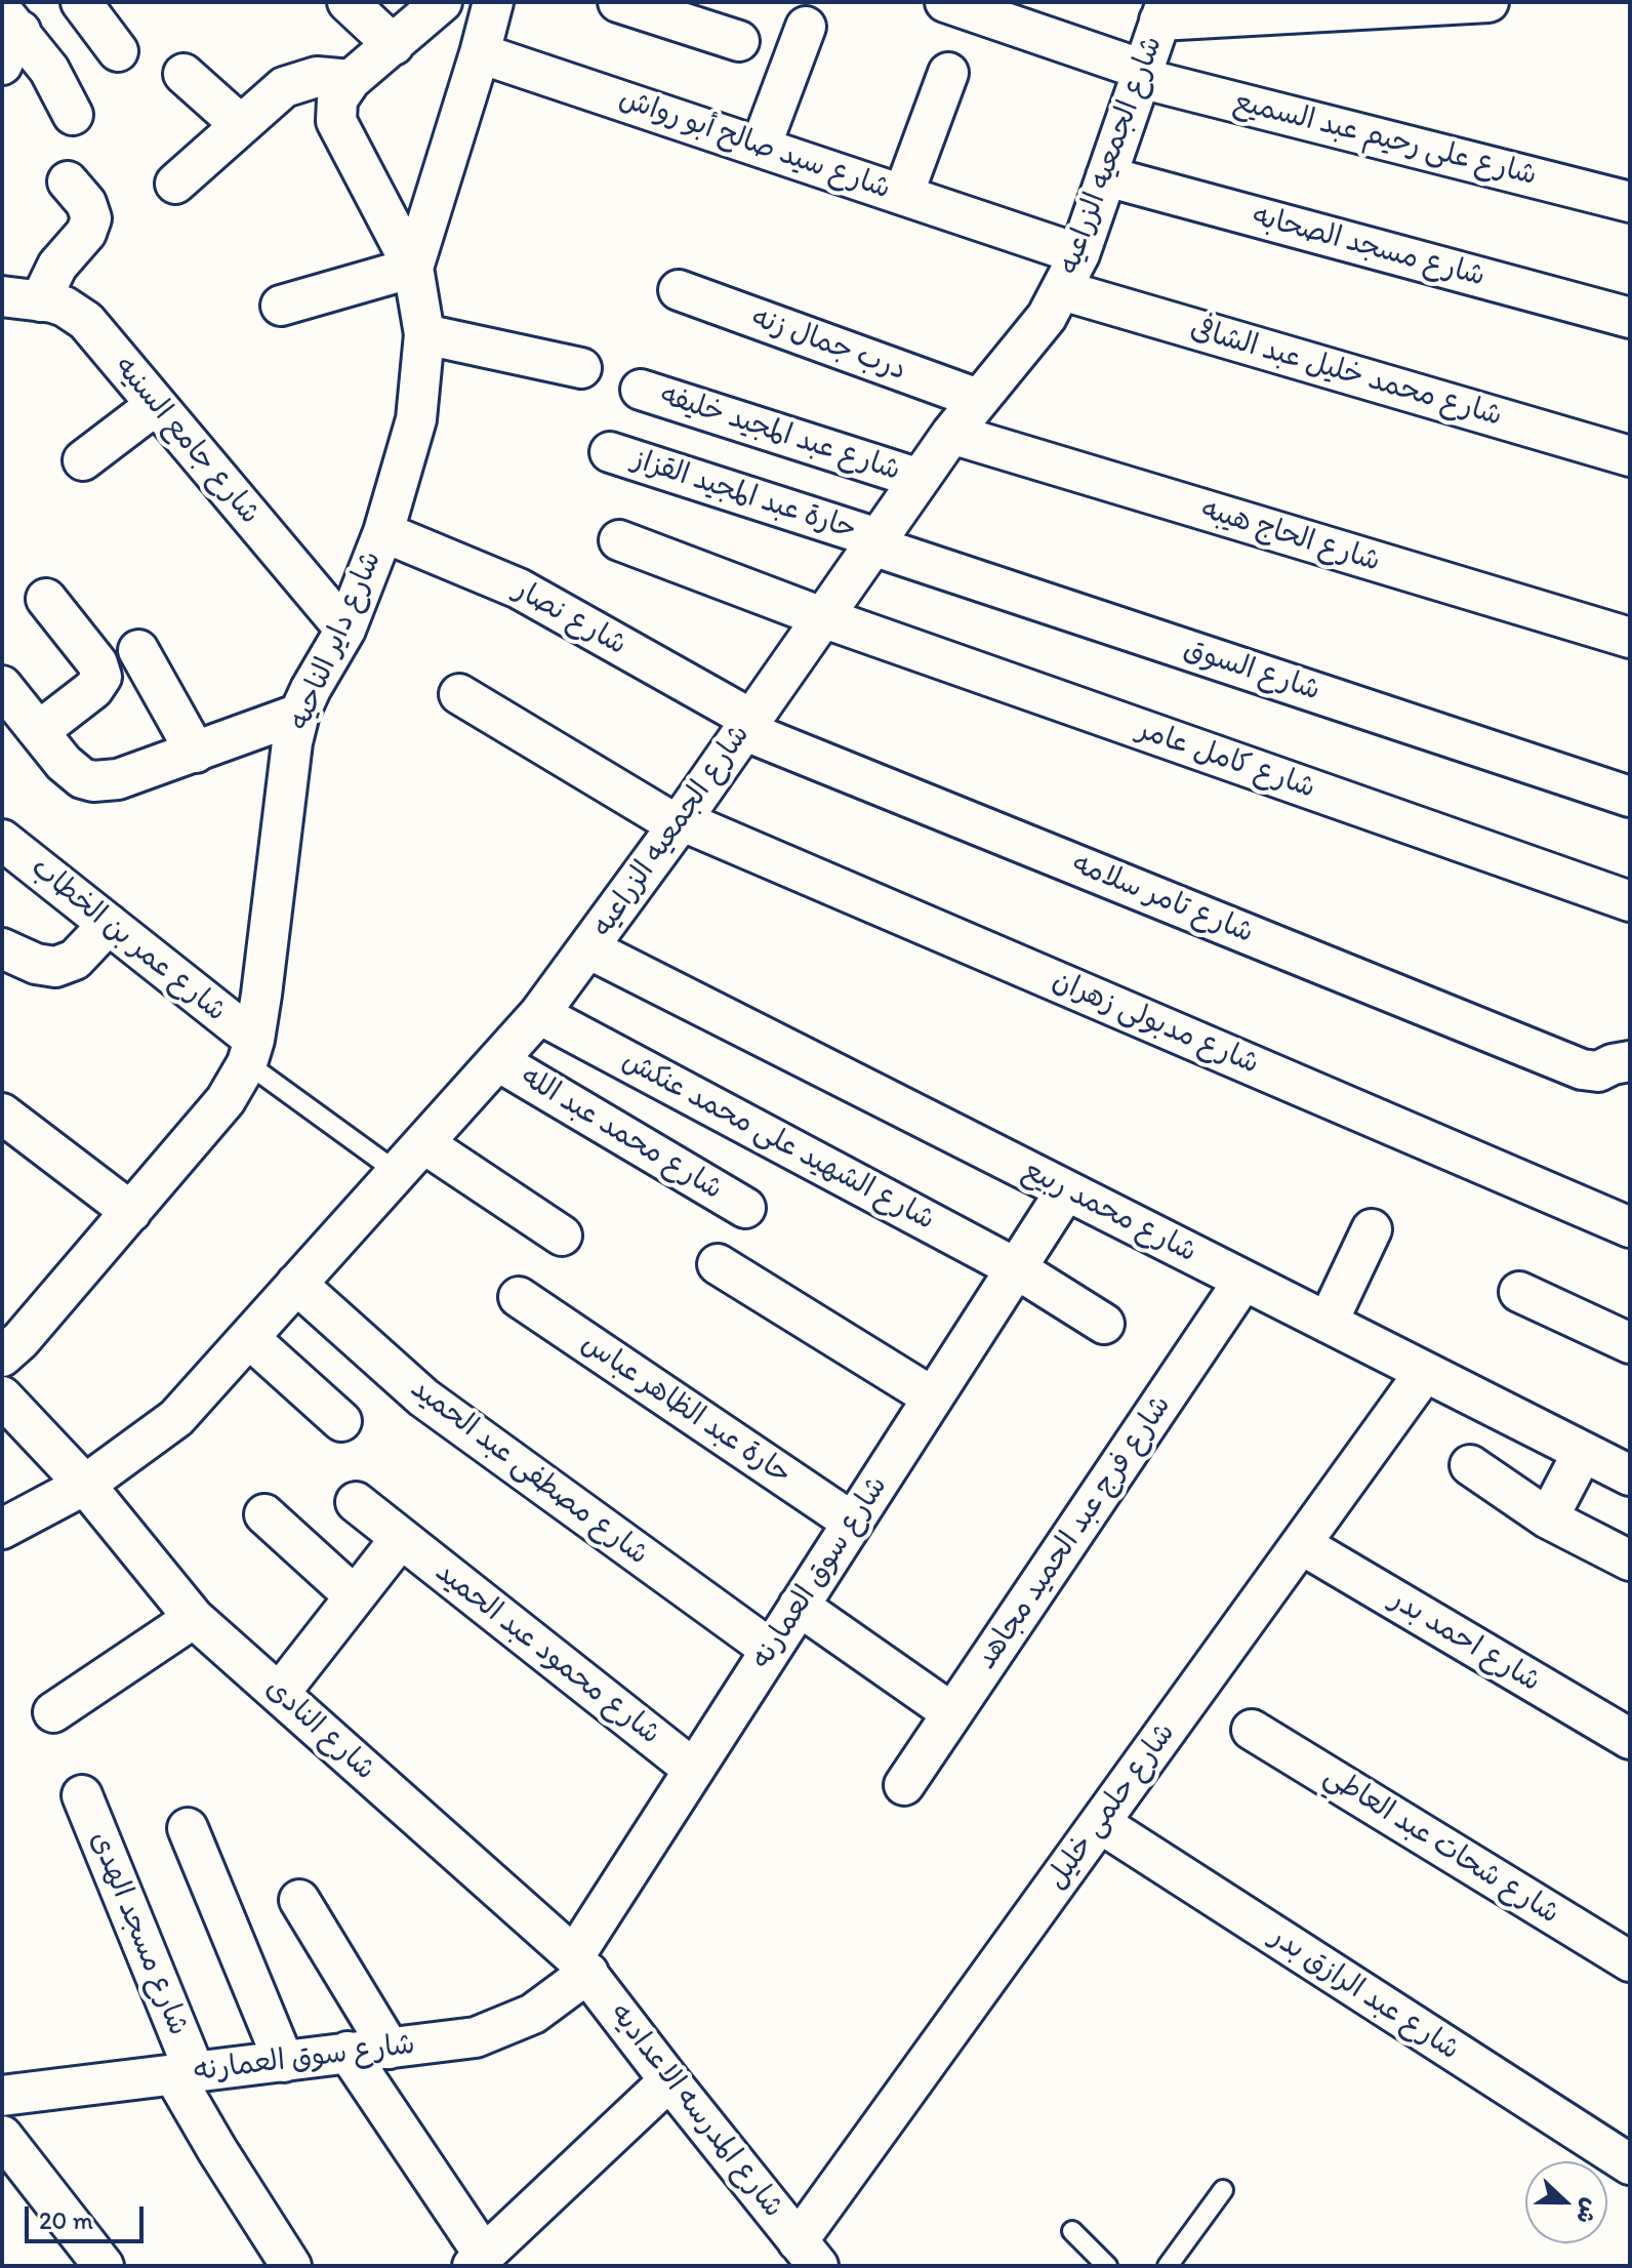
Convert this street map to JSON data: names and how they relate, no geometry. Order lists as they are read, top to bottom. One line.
{"streets":{"street":["شارع على رحيم عبد السميع","شارع سيد صالح أبو رواش","شارع الجمعيه الزراعيه","شارع مسجد الصحابه","درب جمال زنه","شارع محمد خليل عبد الشافى","شارع عبد المجيد خليفه","شارع جامع السنيه","حارة عبد المجيد القزاز","شارع الحاج هيبه","شارع نصار","شارع داير الناحيه","شارع السوق","شارع كامل عامر","شارع تامر سلامه","شارع عمر بن الخطاب","شارع مدبولى زهران","شارع محمد عبد الله","شارع الشهيد على محمد عنكش","شارع محمد ربيع","حارة عبد الظاهر عباس","شارع مصطفى عبد الحميد","شارع فرج عبد الحميد مجاهد","شارع سوق العمارنه","شارع احمد بدر","شارع محمود عبد الحميد","شارع النادى","شارع حلمى خليل","شارع شحات عبد العاطي","شارع مسجد الهدى","شارع عبد الرازق بدر","شارع المدرسه الاعداديه"]},"crossings":[["شارع على رحيم عبد السميع","شارع الجمعيه الزراعيه"],["شارع سيد صالح أبو رواش","شارع الجمعيه الزراعيه"],["شارع الجمعيه الزراعيه","شارع مسجد الصحابه"],["شارع الجمعيه الزراعيه","درب جمال زنه"],["شارع الجمعيه الزراعيه","شارع محمد خليل عبد الشافى"],["شارع الجمعيه الزراعيه","شارع عبد المجيد خليفه"],["شارع الجمعيه الزراعيه","حارة عبد المجيد القزاز"],["شارع الجمعيه الزراعيه","شارع الحاج هيبه"],["شارع الجمعيه الزراعيه","شارع نصار"],["شارع الجمعيه الزراعيه","شارع السوق"],["شارع الجمعيه الزراعيه","شارع كامل عامر"],["شارع الجمعيه الزراعيه","شارع تامر سلامه"],["شارع الجمعيه الزراعيه","شارع مدبولى زهران"],["شارع الجمعيه الزراعيه","شارع محمد عبد الله"],["شارع الجمعيه الزراعيه","شارع الشهيد على محمد عنكش"],["شارع الجمعيه الزراعيه","شارع محمد ربيع"],["شارع الجمعيه الزراعيه","شارع مصطفى عبد الحميد"],["شارع الجمعيه الزراعيه","شارع النادى"],["شارع جامع السنيه","شارع داير الناحيه"],["حارة عبد المجيد القزاز","شارع السوق"],["شارع نصار","شارع داير الناحيه"],["شارع نصار","شارع تامر سلامه"],["شارع داير الناحيه","شارع عمر بن الخطاب"],["شارع الشهيد على محمد عنكش","شارع سوق العمارنه"],["شارع محمد ربيع","شارع فرج عبد الحميد مجاهد"],["شارع محمد ربيع","شارع سوق العمارنه"],["شارع محمد ربيع","شارع حلمى خليل"],["حارة عبد الظاهر عباس","شارع سوق العمارنه"],["شارع مصطفى عبد الحميد","شارع سوق العمارنه"],["شارع سوق العمارنه","شارع محمود عبد الحميد"],["شارع سوق العمارنه","شارع النادى"],["شارع سوق العمارنه","شارع مسجد الهدى"],["شارع سوق العمارنه","شارع المدرسه الاعداديه"],["شارع احمد بدر","شارع حلمى خليل"],["شارع النادى","شارع المدرسه الاعداديه"],["شارع حلمى خليل","شارع عبد الرازق بدر"],["شارع حلمى خليل","شارع المدرسه الاعداديه"]],"scale_bar":"20 m","north":"right"}
